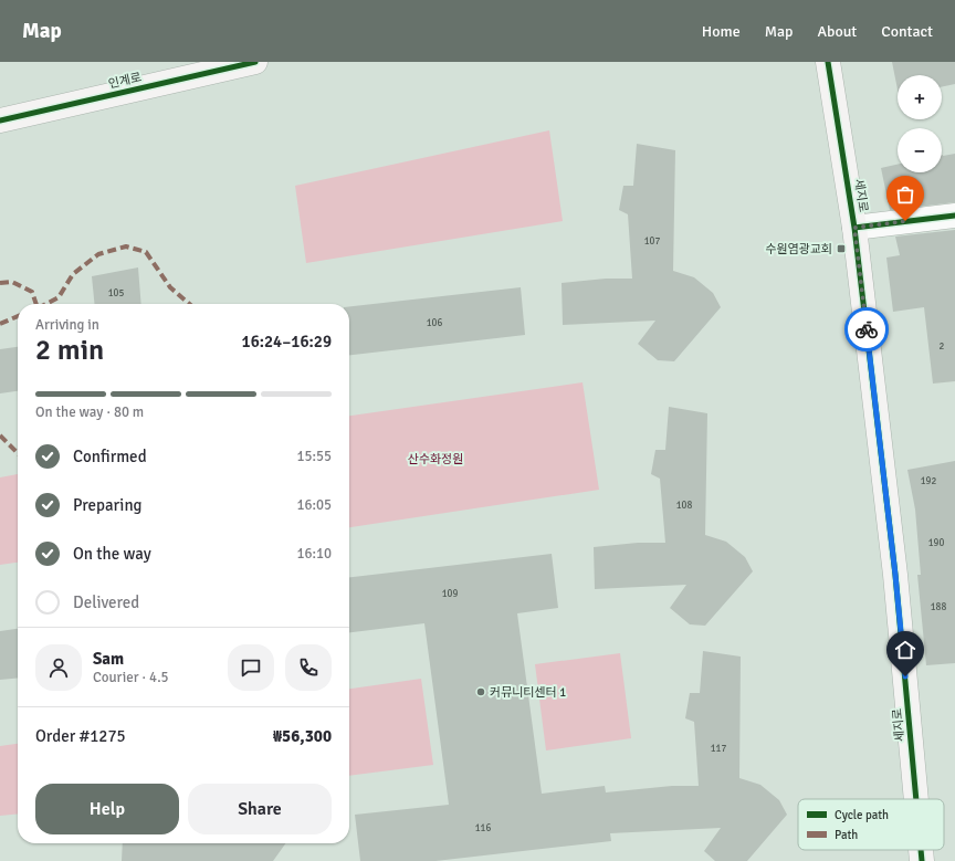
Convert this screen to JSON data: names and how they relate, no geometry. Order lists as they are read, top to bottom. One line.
{"streets":{"street":["인계로","세지로"]},"parks":["산수화정원"],"places":{"transit":["수원염광교회"],"other":["커뮤니티센터 1"]},"house_numbers":["107","105","106","2","192","108","190","109","188","117","116"],"legend":["Cycle path","Path"],"page":{"header":"Map","nav":["Home","Map","About","Contact"],"map_buttons":["+","−"],"heading":["2 min","Arriving in","16:24–16:29"],"panel":["Sam","Courier · 4.5","Order #1275","₩56,300"],"bar":"On the way · 80 m","list":[["Confirmed","15:55"],["Preparing","16:05"],["On the way","16:10"],"Delivered"],"buttons":["Help","Share"]}}
